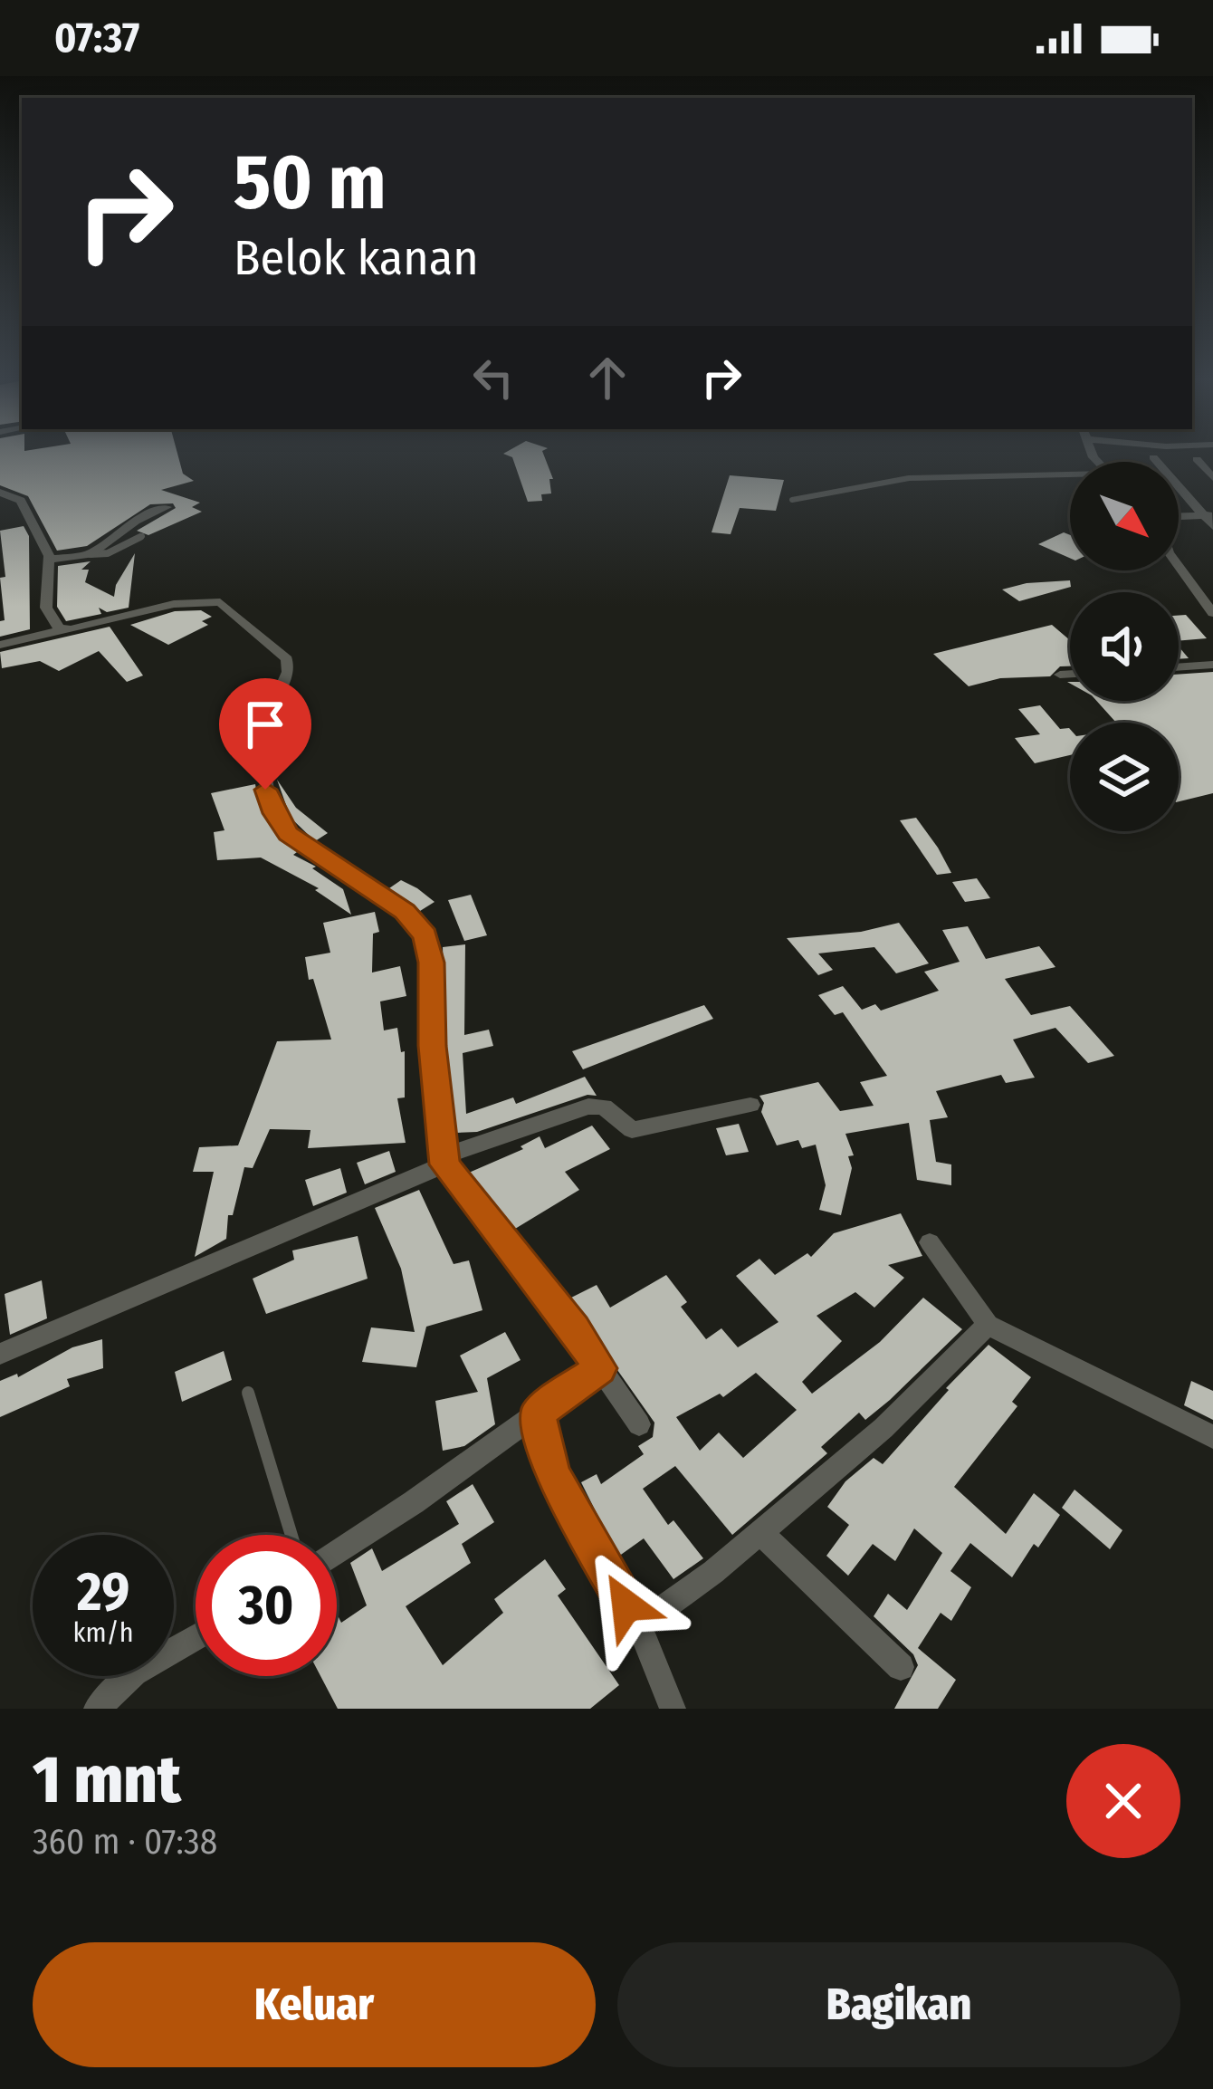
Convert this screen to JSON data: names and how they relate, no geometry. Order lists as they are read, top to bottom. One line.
{"north":"bottom right","page":{"status":"07:37","turn":["50 m","Belok kanan"],"speed":"29 km/h","limit":"30","heading":["1 mnt","360 m · 07:38"],"buttons":["Keluar","Bagikan"]}}
